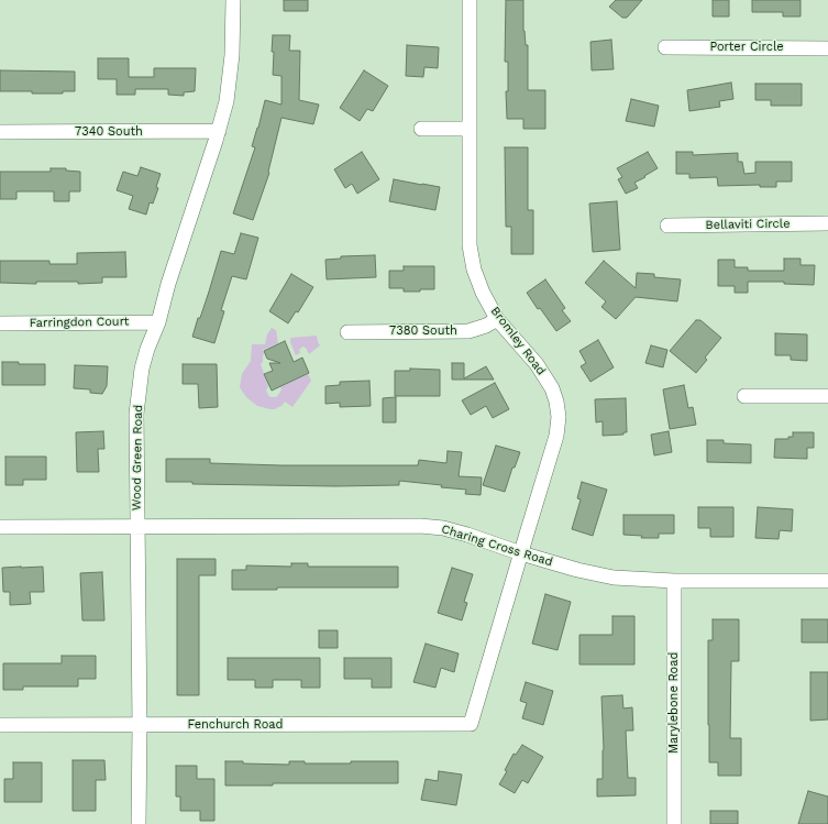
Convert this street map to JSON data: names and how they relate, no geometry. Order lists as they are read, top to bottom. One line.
{"streets":{"street":["Porter Circle","7340 South","Bellaviti Circle","Farringdon Court","7380 South","Bromley Road","Wood Green Road","Charing Cross Road","Marylebone Road","Fenchurch Road"]},"crossings":[["7340 South","Wood Green Road"],["Farringdon Court","Wood Green Road"],["7380 South","Bromley Road"],["Bromley Road","Charing Cross Road"],["Bromley Road","Fenchurch Road"],["Wood Green Road","Charing Cross Road"],["Wood Green Road","Fenchurch Road"],["Charing Cross Road","Marylebone Road"]]}
